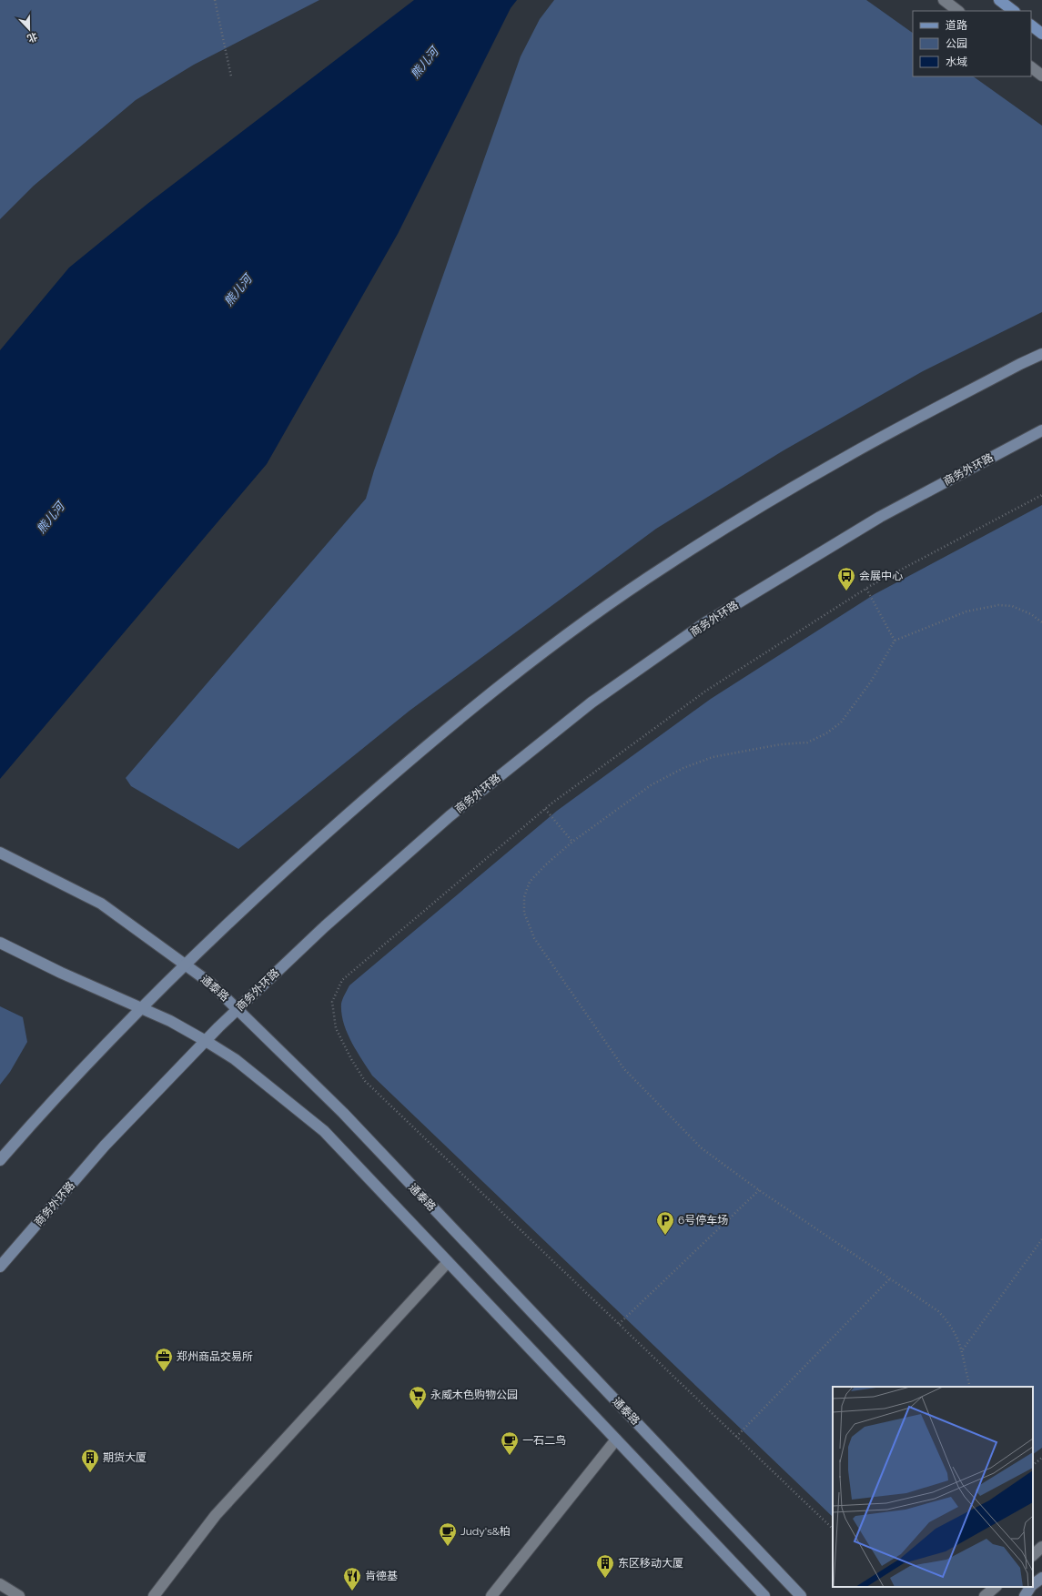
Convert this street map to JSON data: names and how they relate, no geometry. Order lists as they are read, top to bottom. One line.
{"streets":{"street":["商务外环路","通泰路"]},"crossings":[["商务外环路","通泰路"]],"water":["熊儿河"],"places":{"bus stop":["会展中心"],"parking":["6号停车场"],"office":["郑州商品交易所"],"supermarket":["永威木色购物公园"],"cafe":["一石二鸟","Judy's&柏"],"building":["期货大厦","东区移动大厦"],"restaurant":["肯德基"]},"legend":["道路","公园","水域"],"north":"bottom"}
